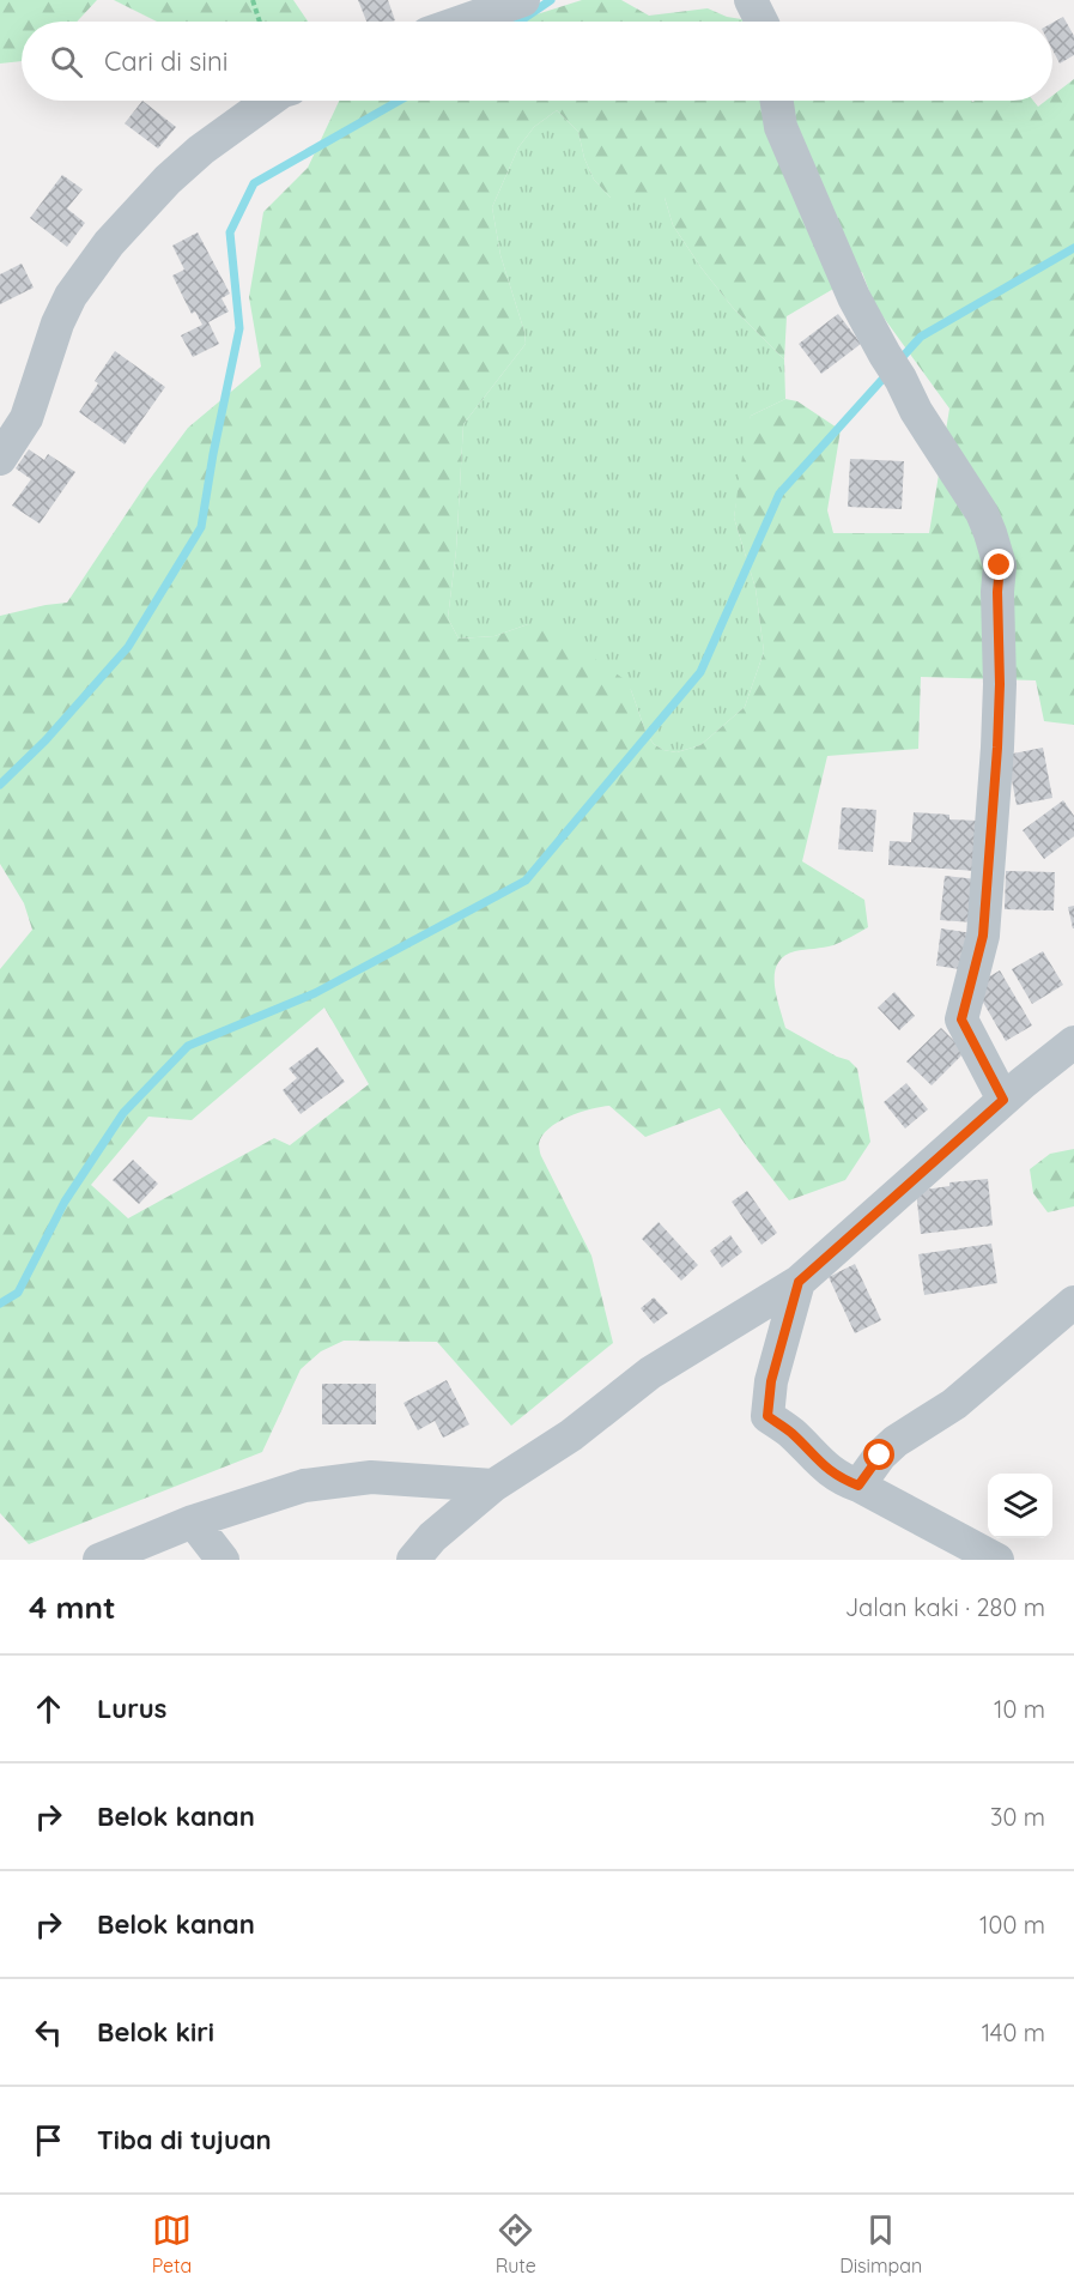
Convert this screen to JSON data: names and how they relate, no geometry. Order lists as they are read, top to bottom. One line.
{"page":{"search":"Cari di sini","heading":["4 mnt","Jalan kaki · 280 m"],"list":[["Lurus","10 m"],["Belok kanan","30 m"],["Belok kanan","100 m"],["Belok kiri","140 m"],"Tiba di tujuan"],"nav":["Peta","Rute","Disimpan"]}}
